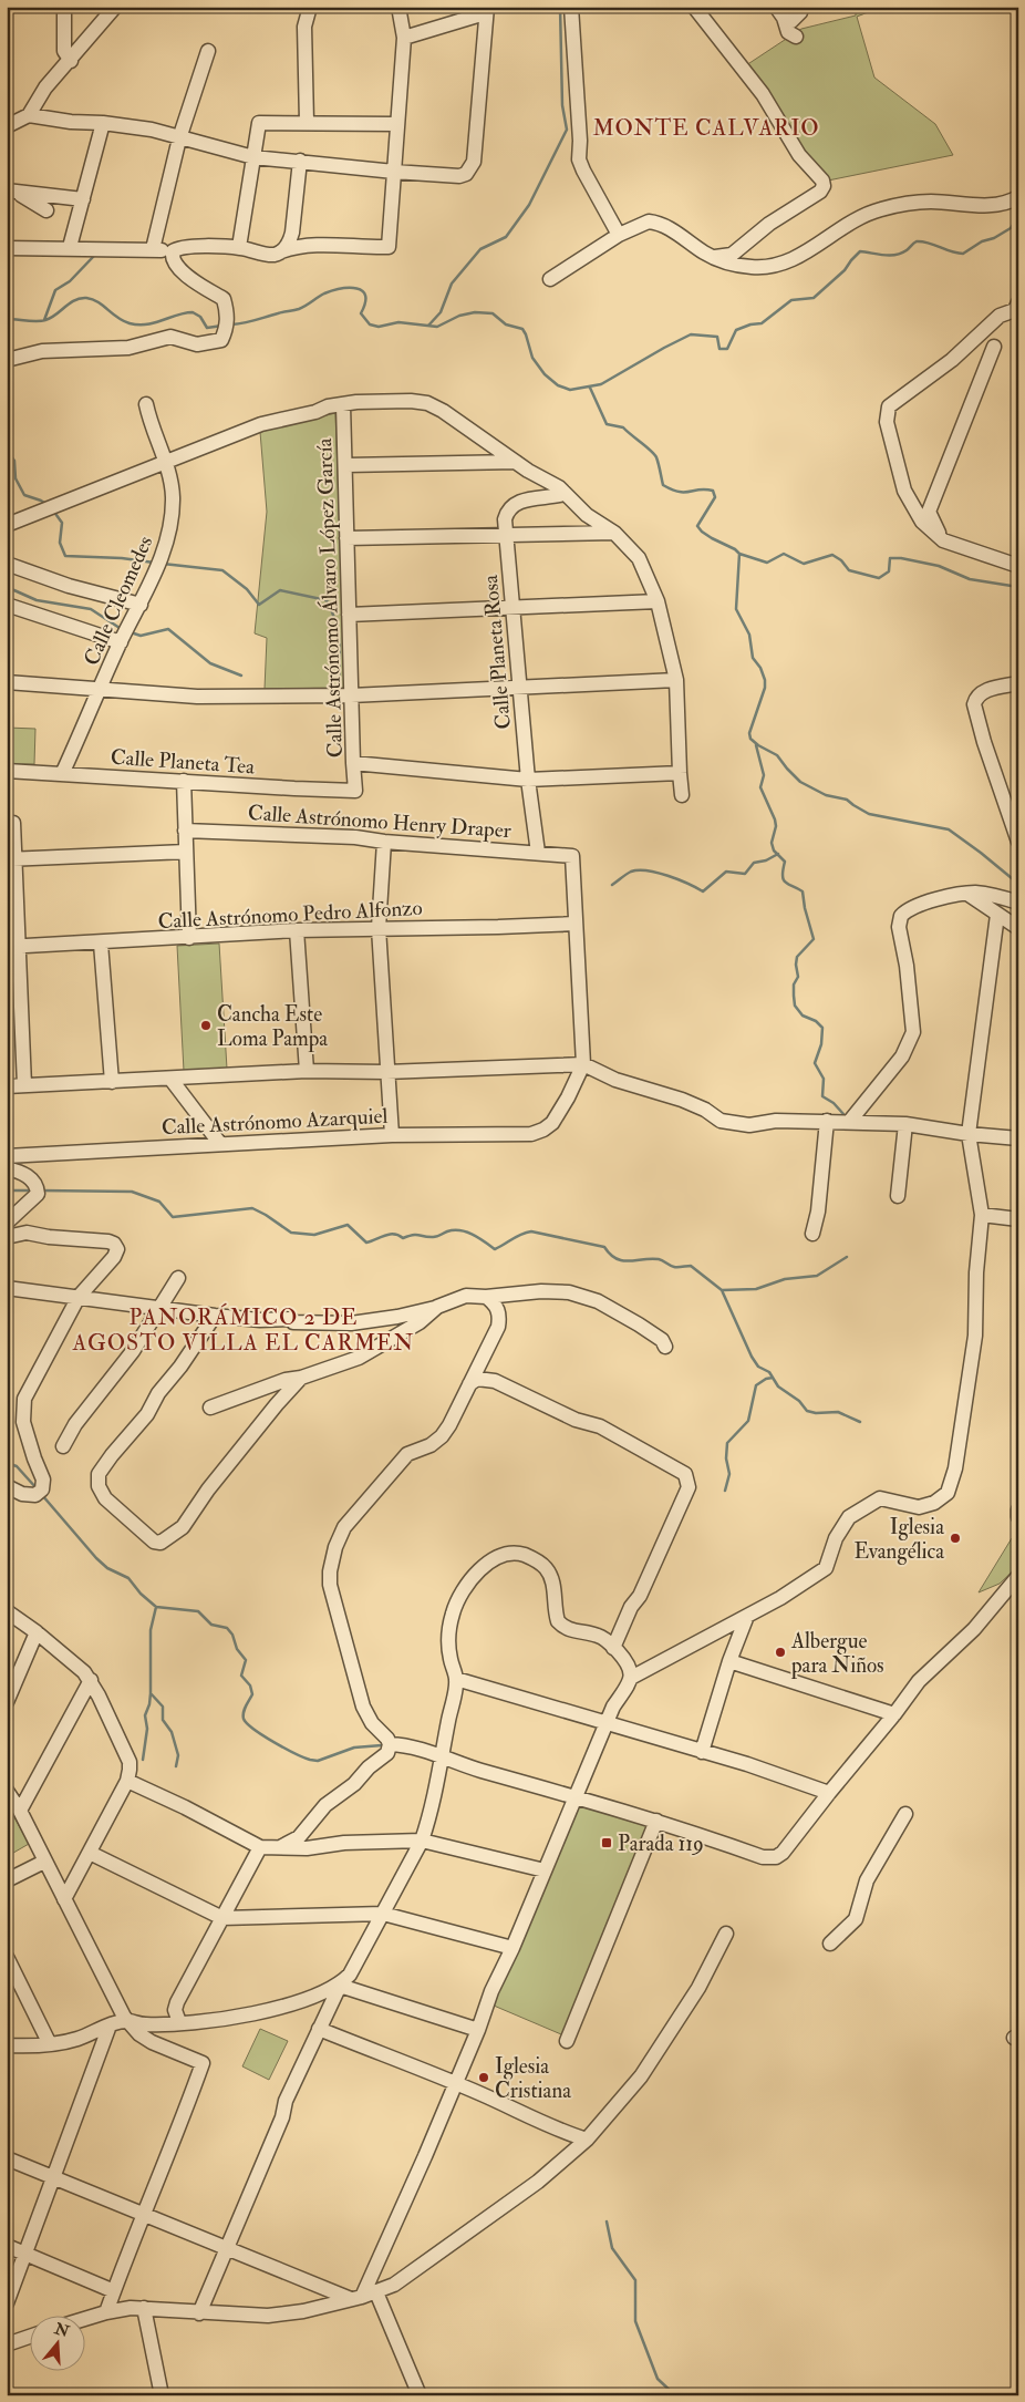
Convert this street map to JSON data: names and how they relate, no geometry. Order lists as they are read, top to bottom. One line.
{"streets":{"street":["Calle Astrónomo Álvaro López García","Calle Cleomedes","Calle Planeta Rosa","Calle Planeta Tea","Calle Astrónomo Henry Draper","Calle Astrónomo Pedro Alfonzo","Calle Astrónomo Azarquiel"]},"crossings":[["Calle Astrónomo Álvaro López García","Calle Planeta Tea"],["Calle Cleomedes","Calle Planeta Tea"],["Calle Planeta Rosa","Calle Astrónomo Henry Draper"],["Calle Astrónomo Henry Draper","Calle Astrónomo Pedro Alfonzo"]],"districts":["MONTE CALVARIO","PANORÁMICO 2 DE AGOSTO VILLA EL CARMEN"],"places":{"other":["Cancha Este Loma Pampa","Iglesia Evangélica","Albergue para Niños","Iglesia Cristiana"],"transit":["Parada 119"]},"north":"top"}
